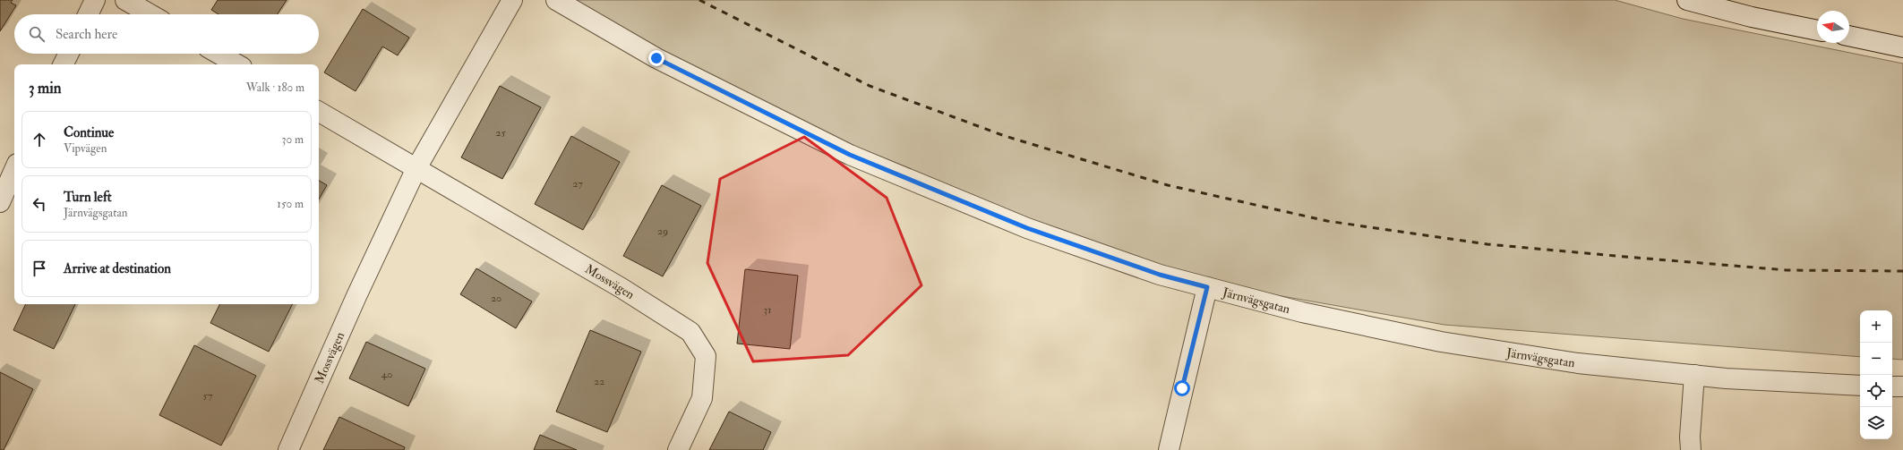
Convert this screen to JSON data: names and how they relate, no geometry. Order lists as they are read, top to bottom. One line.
{"streets":{"street":["Mossvägen","Järnvägsgatan"]},"house_numbers":["25","27","29","20","31","40","22","57"],"north":"left","page":{"search":"Search here","heading":["3 min","Walk · 180 m"],"list":[["Continue","Vipvägen","30 m"],["Turn left","Järnvägsgatan","150 m"],"Arrive at destination"],"map_buttons":["+","−"]}}
